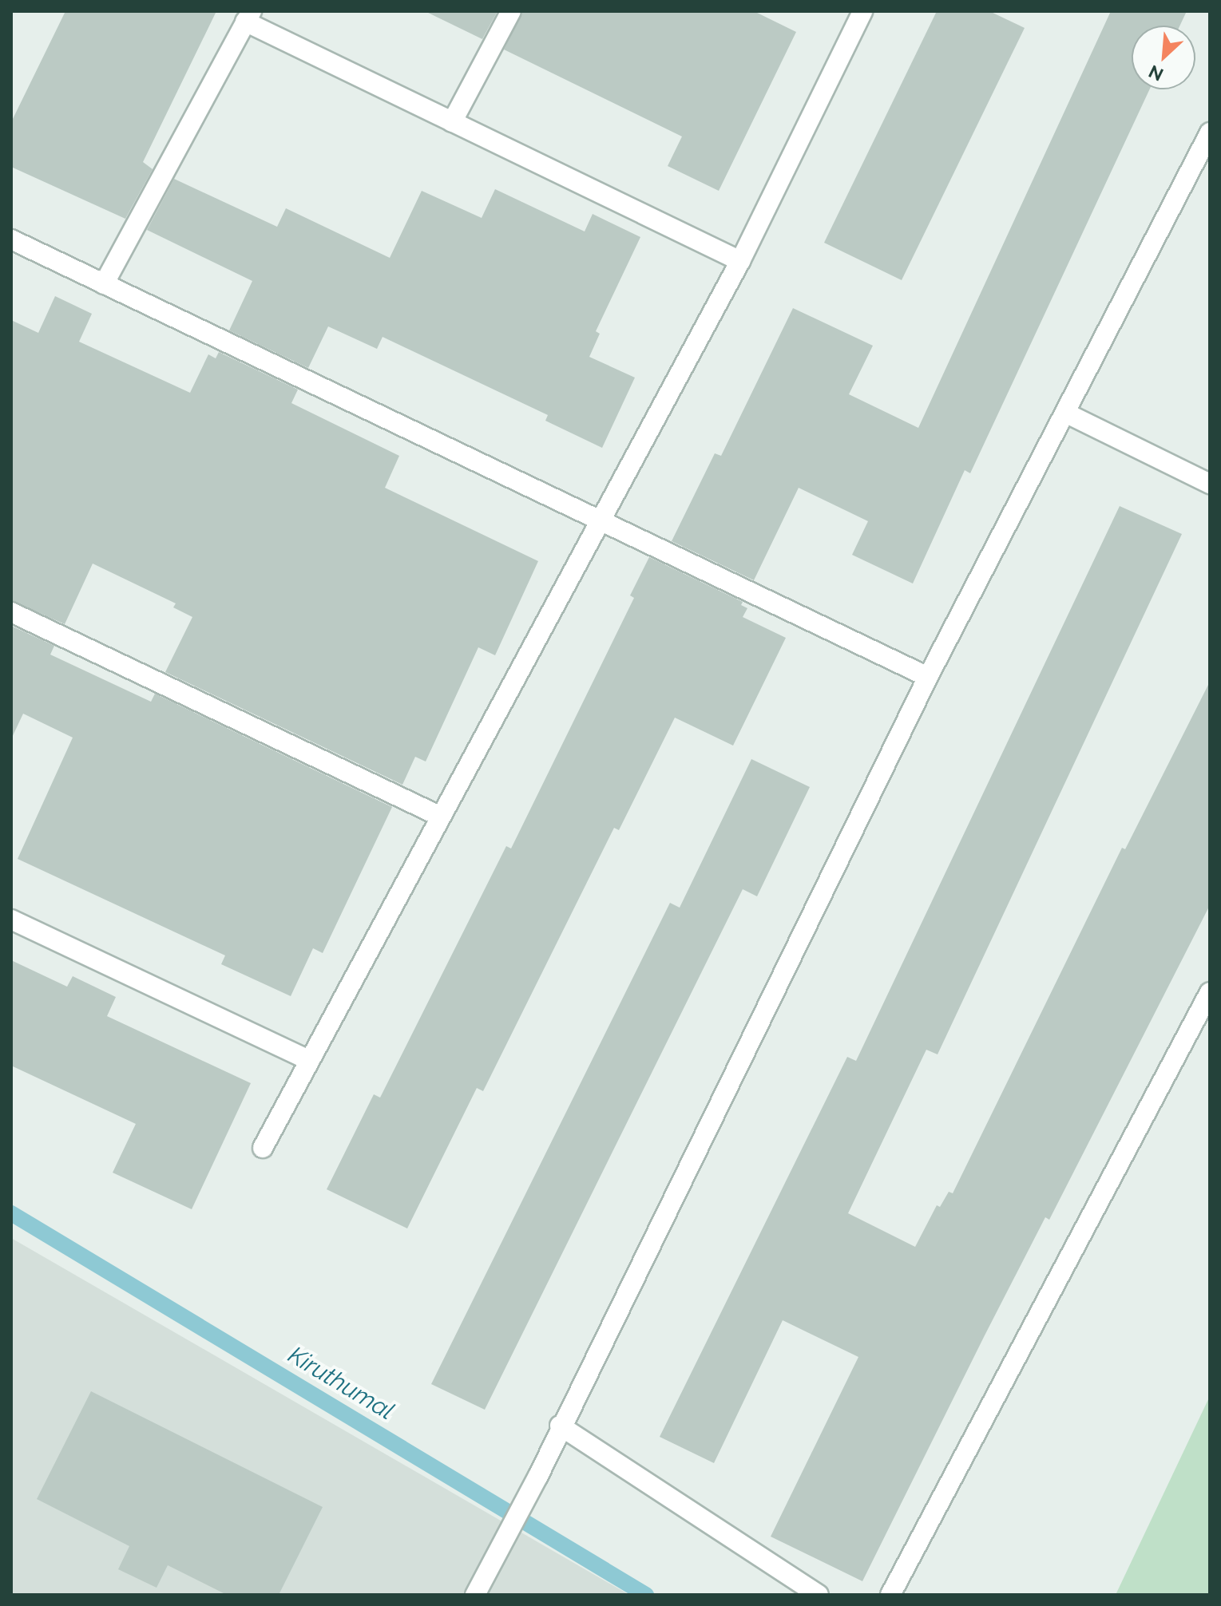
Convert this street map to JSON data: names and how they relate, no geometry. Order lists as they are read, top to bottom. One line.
{"water":["Kiruthumal"],"north":"bottom left"}
